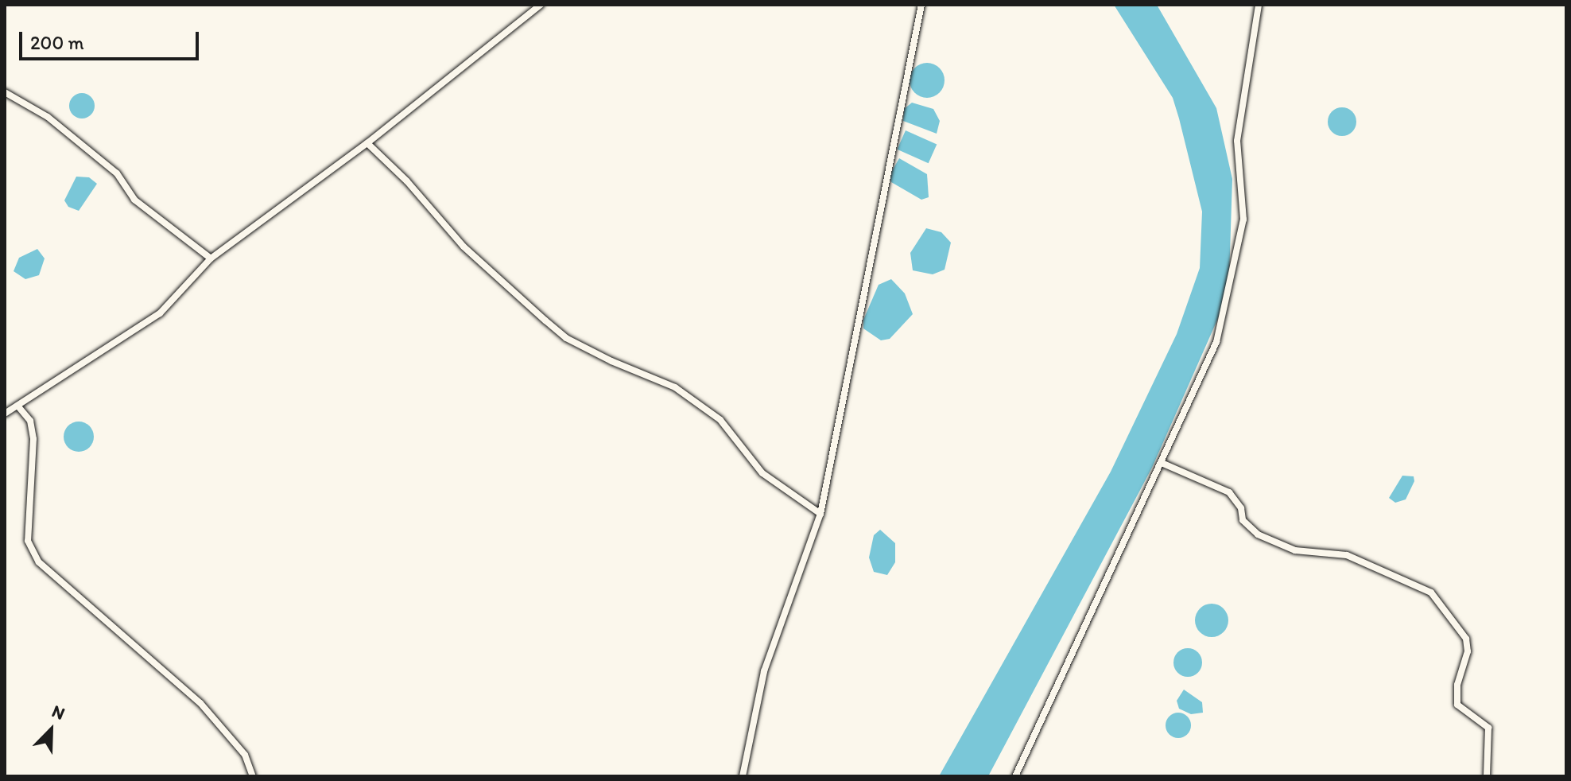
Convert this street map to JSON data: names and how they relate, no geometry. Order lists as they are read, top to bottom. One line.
{"scale_bar":"200 m","north":"top right"}
